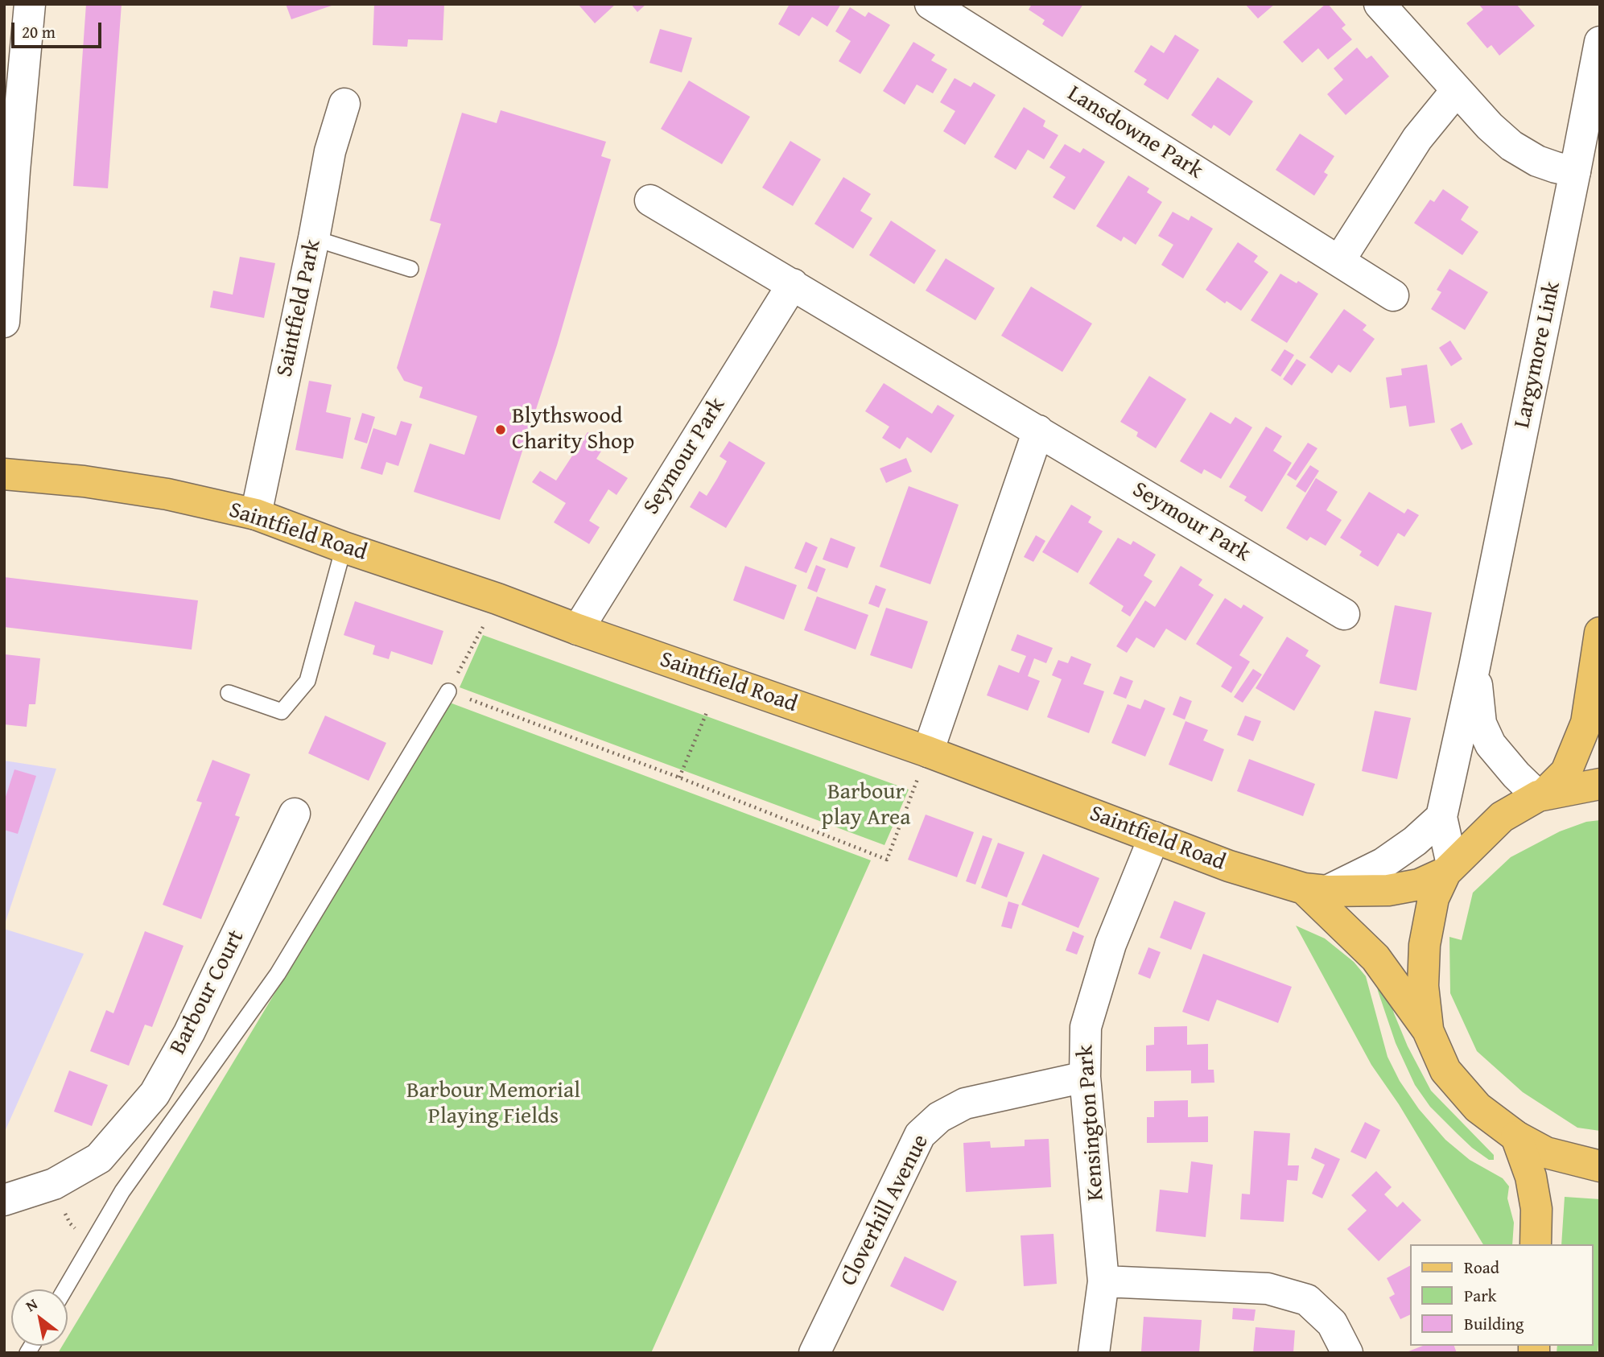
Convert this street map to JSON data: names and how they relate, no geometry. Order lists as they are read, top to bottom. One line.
{"streets":{"main road":["Saintfield Road"],"street":["Lansdowne Park","Saintfield Park","Largymore Link","Seymour Park","Barbour Court","Kensington Park","Cloverhill Avenue"]},"crossings":[["Saintfield Park","Saintfield Road"],["Largymore Link","Saintfield Road"],["Seymour Park","Saintfield Road"],["Saintfield Road","Kensington Park"],["Kensington Park","Cloverhill Avenue"]],"parks":["Barbour play Area","Barbour Memorial Playing Fields"],"places":["Blythswood Charity Shop"],"legend":["Road","Park","Building"],"scale_bar":"20 m","north":"top left"}
